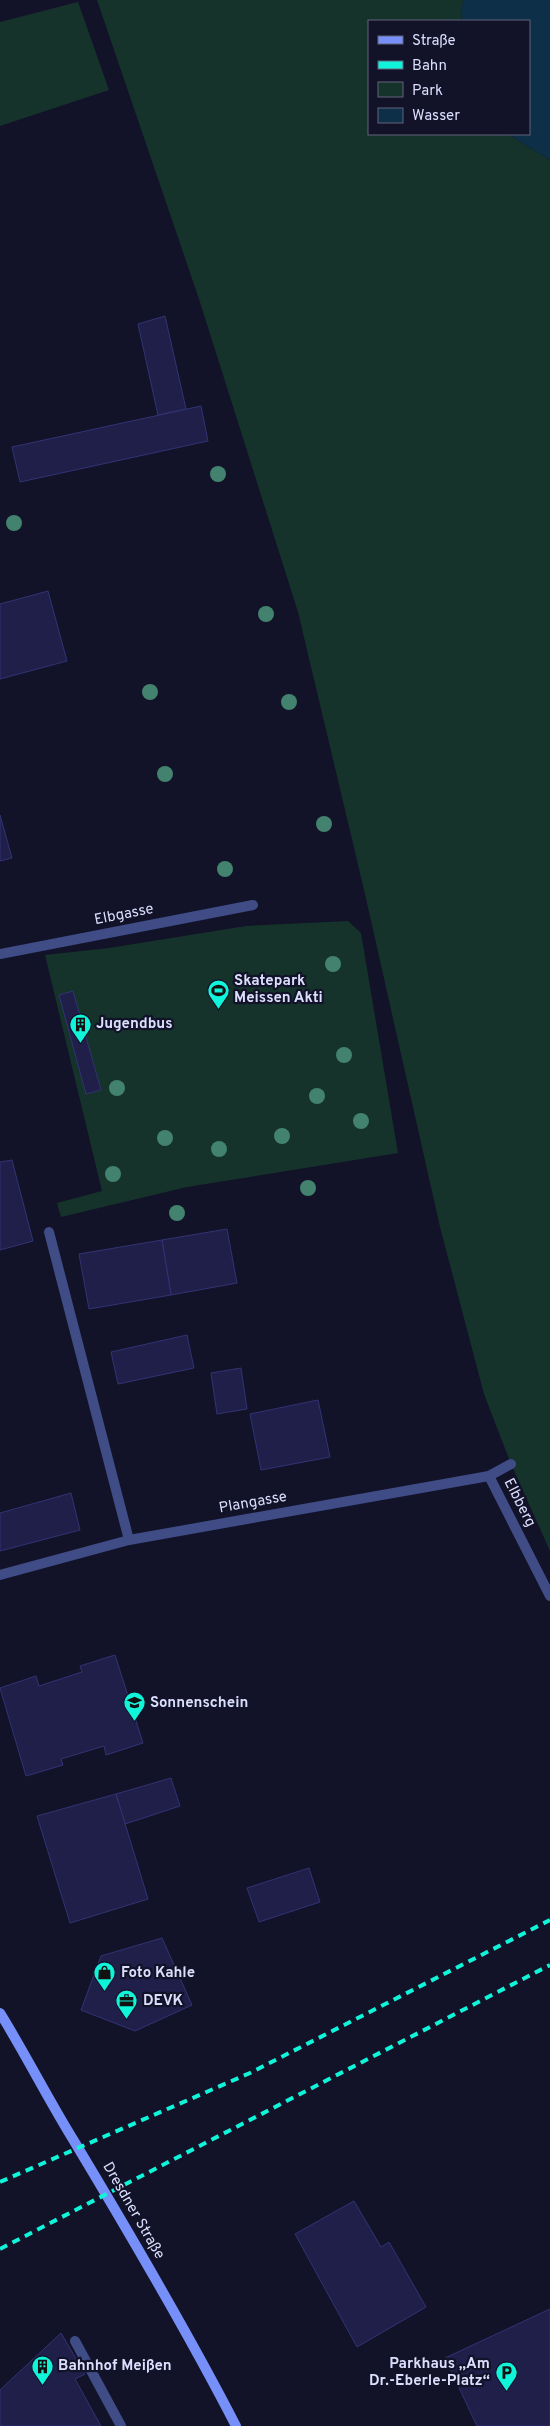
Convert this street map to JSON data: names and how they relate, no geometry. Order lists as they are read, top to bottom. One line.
{"streets":{"main road":["Dresdner Straße"],"street":["Elbgasse","Plangasse","Elbberg"]},"crossings":[["Plangasse","Elbberg"]],"places":{"sports":["Skatepark Meissen Akti"],"building":["Jugendbus","Bahnhof Meißen"],"school or university":["Sonnenschein"],"shop":["Foto Kahle"],"office":["DEVK"],"parking":["Parkhaus „Am Dr.-Eberle-Platz“"]},"legend":["Straße","Bahn","Park","Wasser"]}
